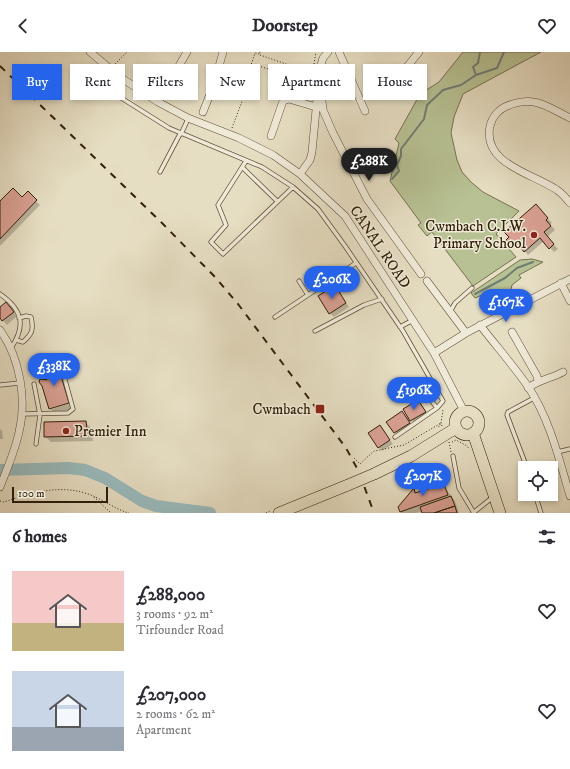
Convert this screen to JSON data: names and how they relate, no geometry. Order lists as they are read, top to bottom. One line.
{"streets":{"street":["CANAL ROAD"]},"places":{"other":["Cwmbach C.I.W. Primary School","Premier Inn"],"transit":["Cwmbach"]},"scale_bar":"100 m","page":{"header":"Doorstep","chip":["Buy","Rent","Filters","New","Apartment","House"],"price":["£288K","£206K","£167K","£338K","£196K","£207K"],"scale":"100 m","heading":"6 homes","list":[{"name":"£288,000","note":"3 rooms · 92 m² · Tirfounder Road"},{"name":"£207,000","note":"2 rooms · 62 m² · Apartment"}]}}
